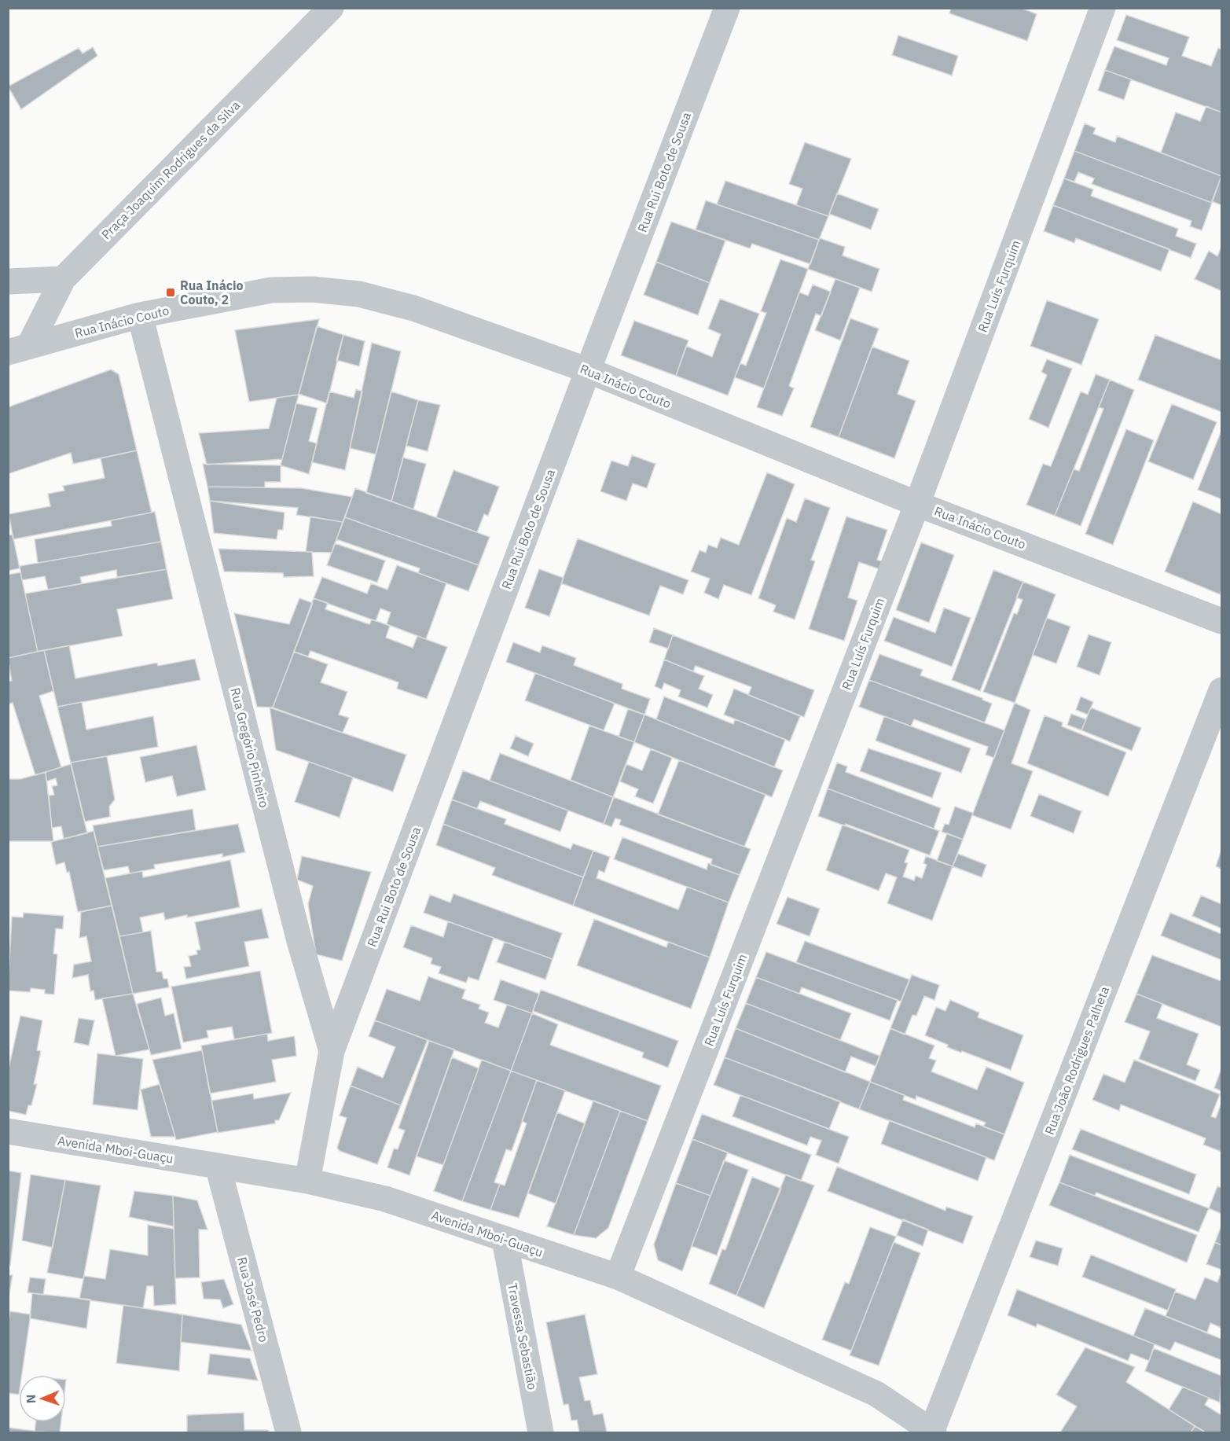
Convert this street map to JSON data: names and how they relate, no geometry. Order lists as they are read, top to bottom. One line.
{"streets":{"street":["Praça Joaquim Rodrigues da Silva","Rua Rui Boto de Sousa","Rua Luís Furquim","Rua Inácio Couto","Rua Gregório Pinheiro","Rua João Rodrigues Palheta","Avenida Mboi-Guaçu","Rua José Pedro","Travessa Sebastião"]},"crossings":[["Praça Joaquim Rodrigues da Silva","Rua Inácio Couto"],["Rua Rui Boto de Sousa","Rua Inácio Couto"],["Rua Rui Boto de Sousa","Rua Gregório Pinheiro"],["Rua Luís Furquim","Rua Inácio Couto"],["Rua Luís Furquim","Avenida Mboi-Guaçu"],["Rua Inácio Couto","Rua Gregório Pinheiro"],["Rua Gregório Pinheiro","Avenida Mboi-Guaçu"],["Rua João Rodrigues Palheta","Avenida Mboi-Guaçu"],["Avenida Mboi-Guaçu","Rua José Pedro"],["Avenida Mboi-Guaçu","Travessa Sebastião"]],"places":{"transit":["Rua Inácio Couto, 2"]},"north":"left"}
